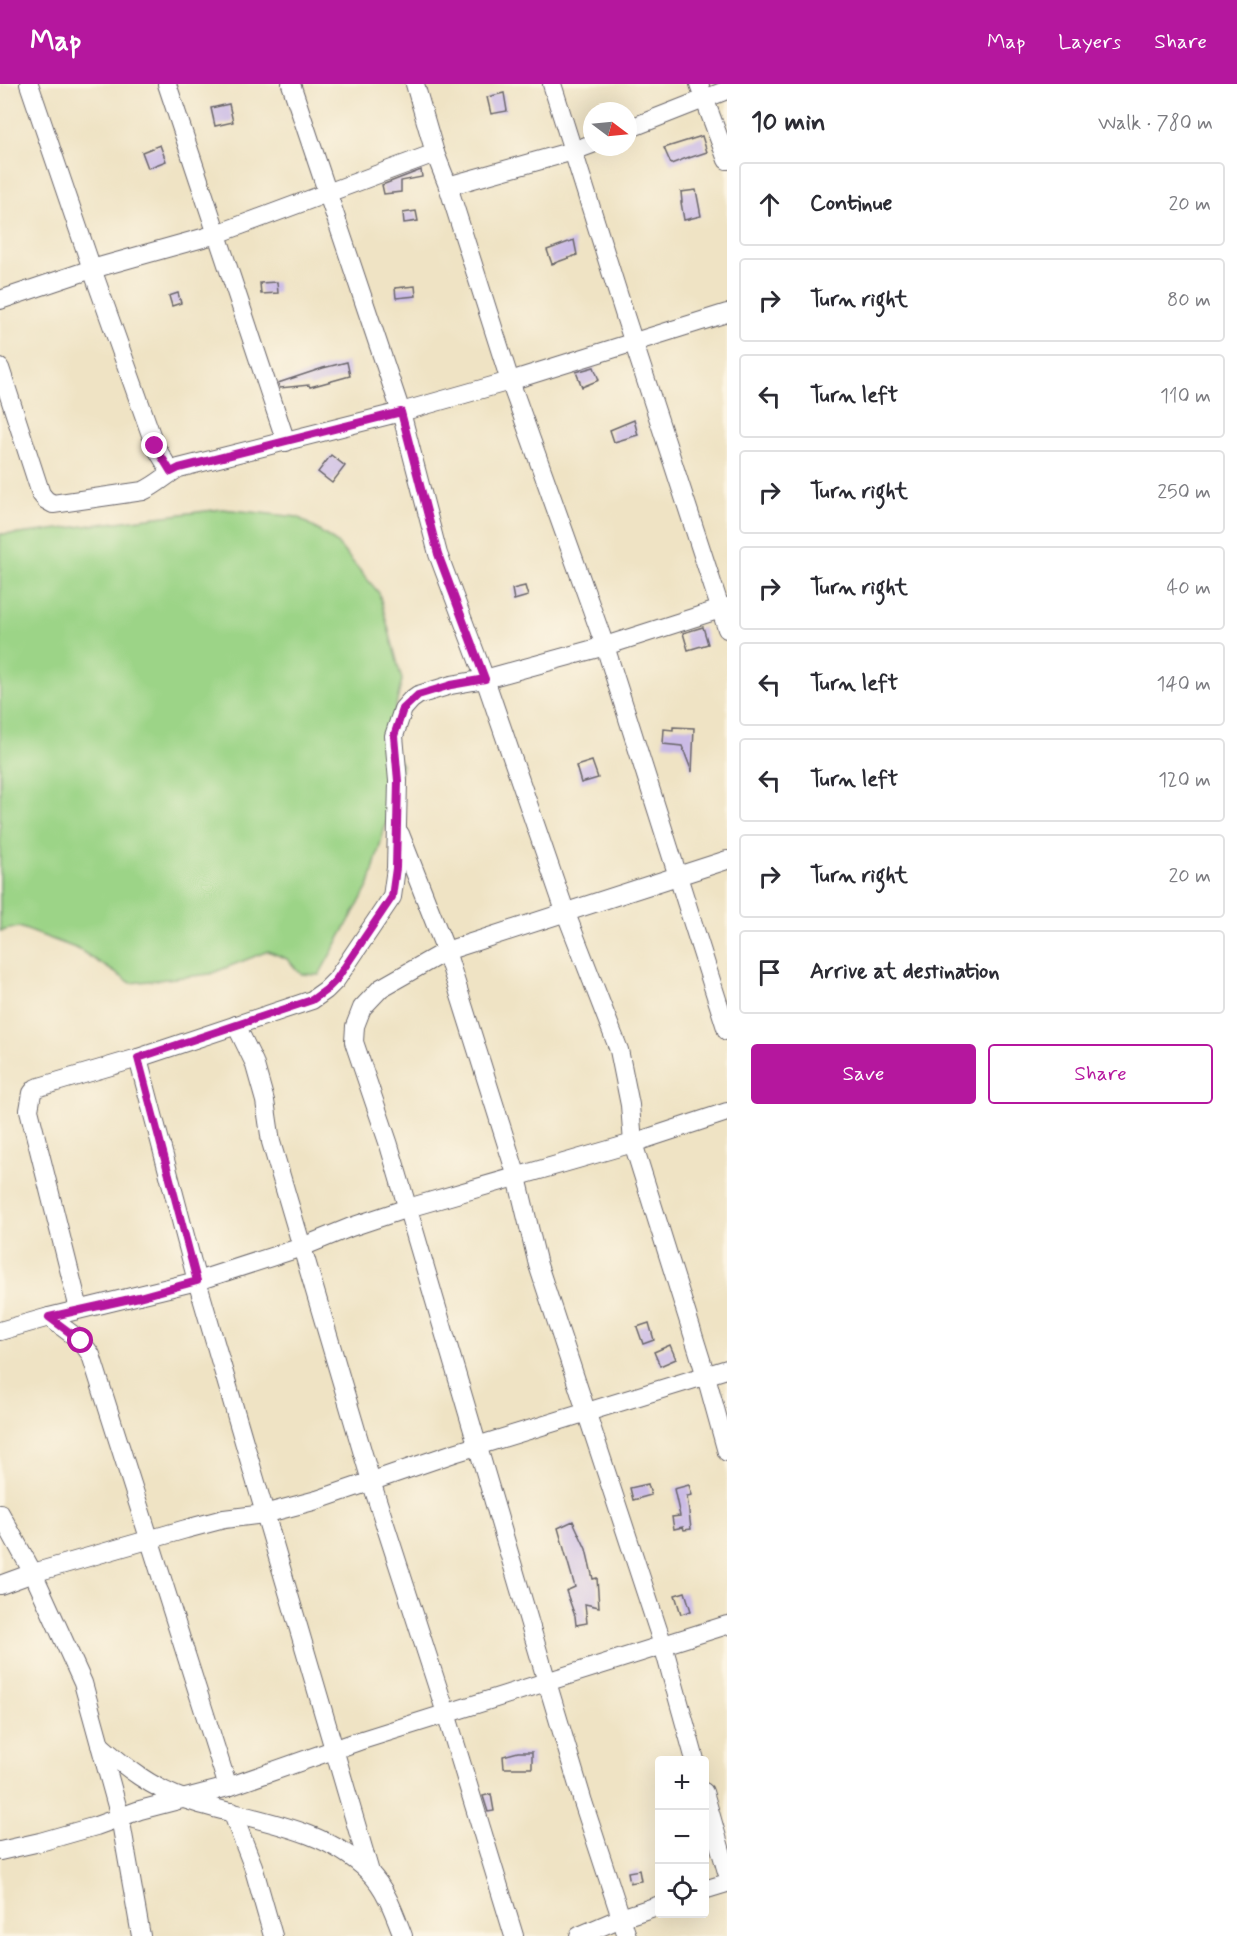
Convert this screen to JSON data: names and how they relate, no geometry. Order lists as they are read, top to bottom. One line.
{"north":"right","page":{"header":"Map","nav":["Map","Layers","Share"],"heading":["10 min","Walk · 780 m"],"list":[["Continue","20 m"],["Turn right","80 m"],["Turn left","110 m"],["Turn right","250 m"],["Turn right","40 m"],["Turn left","140 m"],["Turn left","120 m"],["Turn right","20 m"],"Arrive at destination"],"buttons":["Save","Share"],"map_buttons":["+","−"]}}
